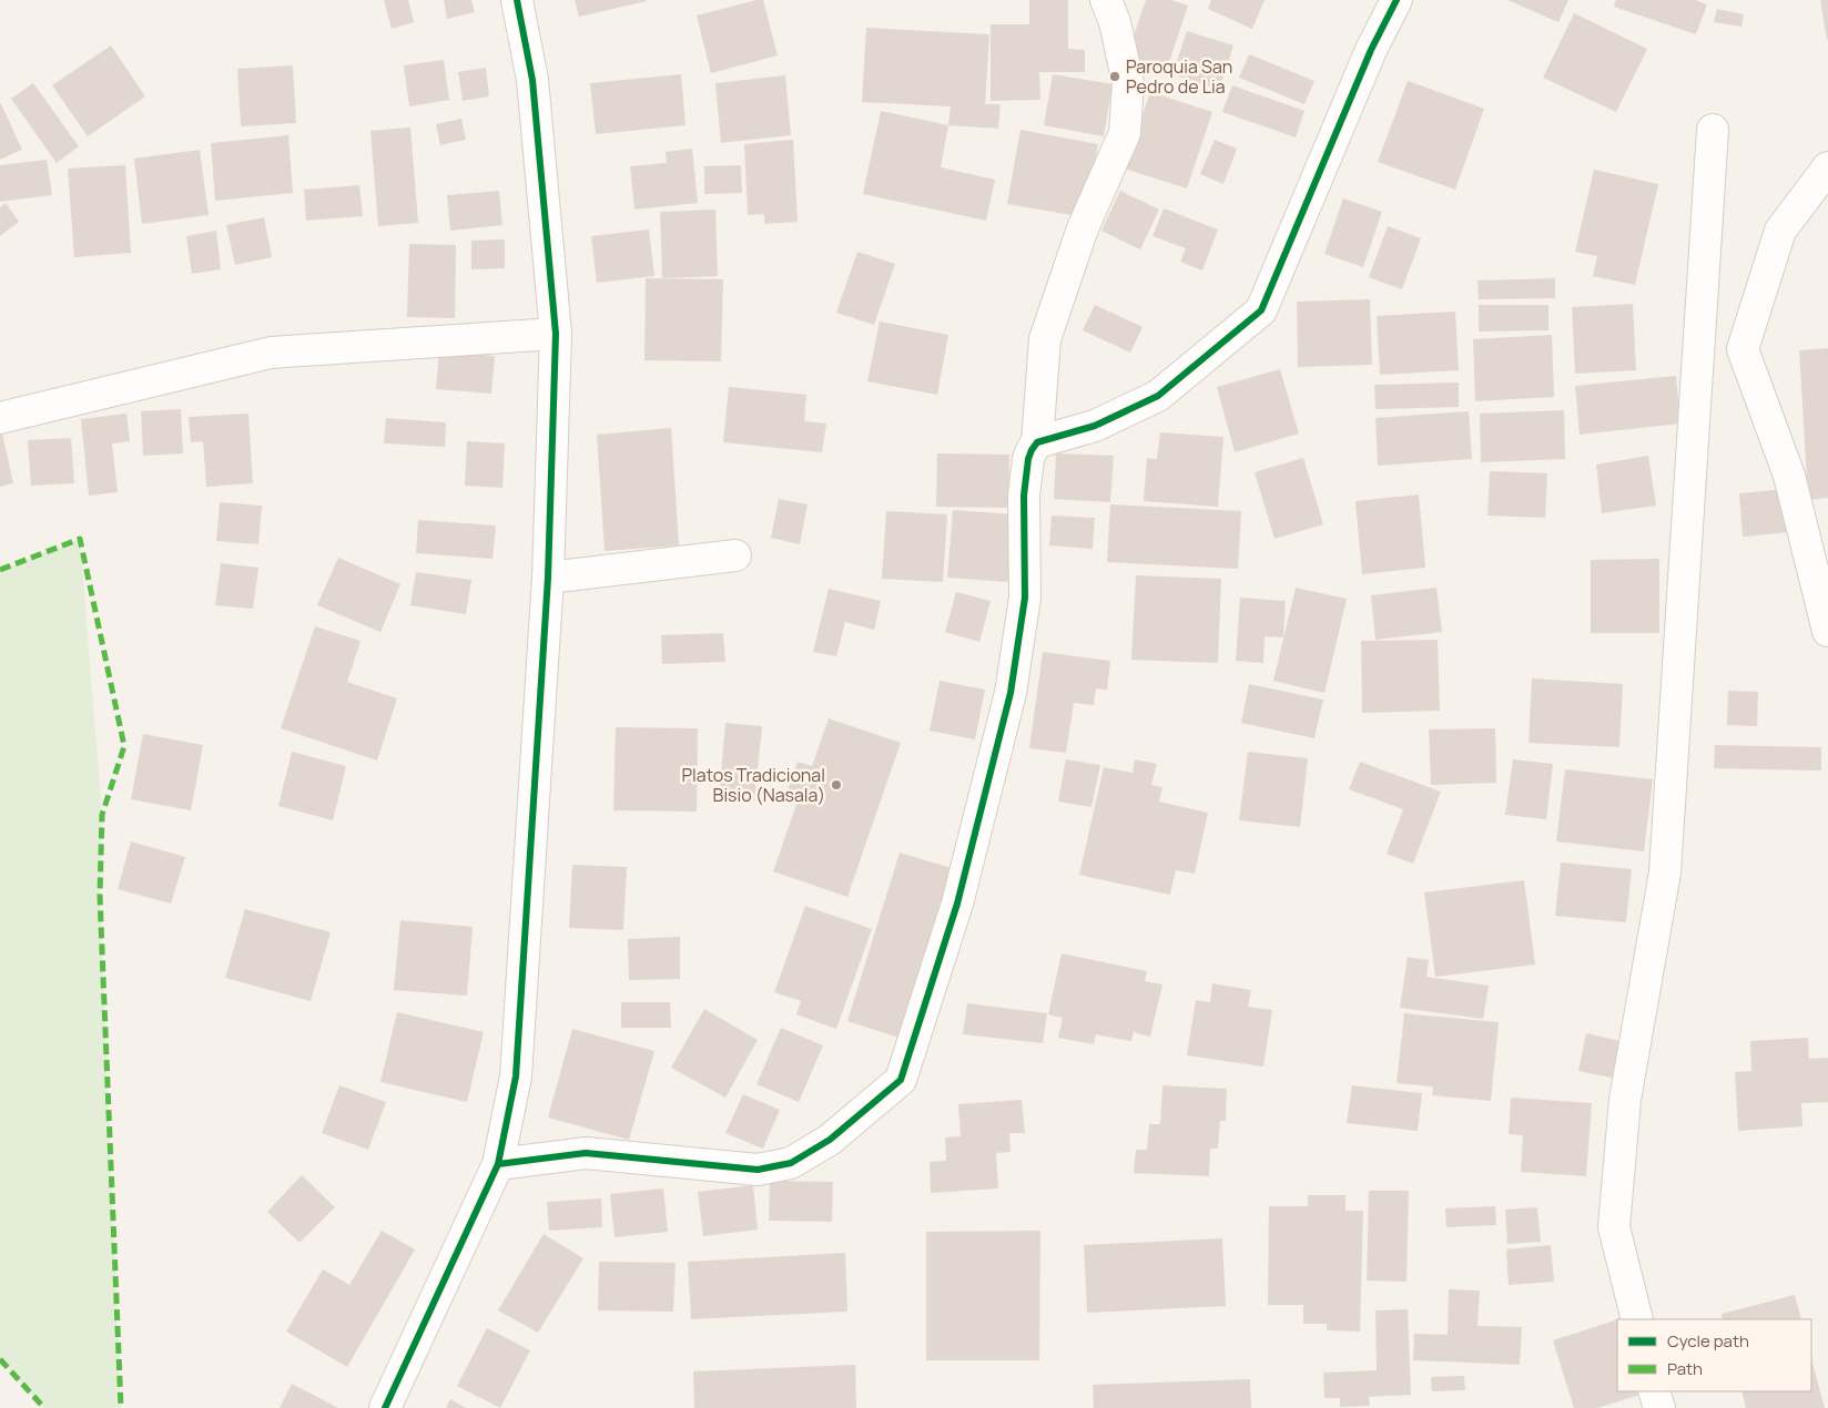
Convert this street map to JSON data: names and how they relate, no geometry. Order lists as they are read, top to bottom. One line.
{"places":["Paroquia San Pedro de Lia","Platos Tradicional Bisio (Nasala)"],"legend":["Cycle path","Path"]}
